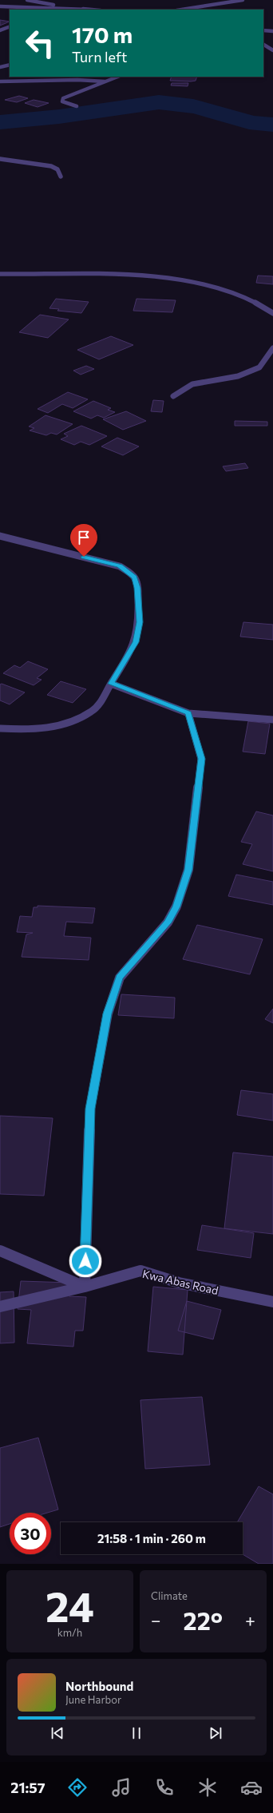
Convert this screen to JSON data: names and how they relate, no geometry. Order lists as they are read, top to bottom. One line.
{"streets":{"street":["Kwa Abas Road"]},"page":{"turn":["170 m","Turn left"],"limit":"30","trip":"21:58 · 1 min · 260 m","tile":[["24","km/h"],"Climate"],"heat":["−","22°","+"],"song":["Northbound","June Harbor"],"tabs":"21:57"}}
